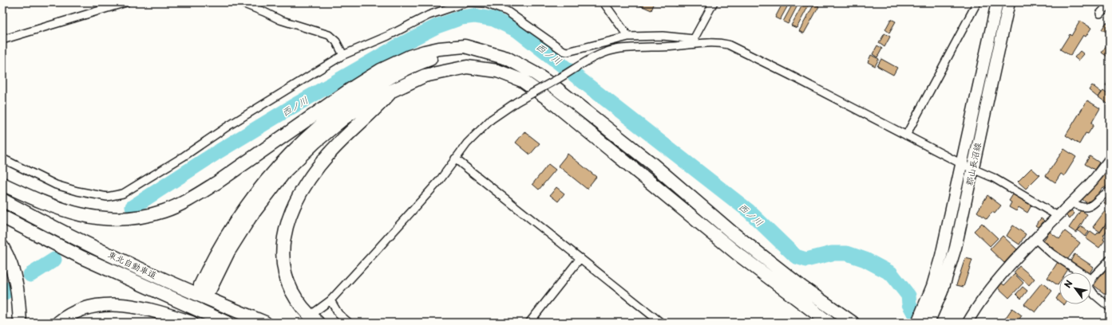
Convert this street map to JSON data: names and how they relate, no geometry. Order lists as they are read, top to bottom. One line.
{"streets":{"highway":["東北自動車道"],"main road":["郡山長沼線"]},"water":["西ノ川"],"north":"top left"}
